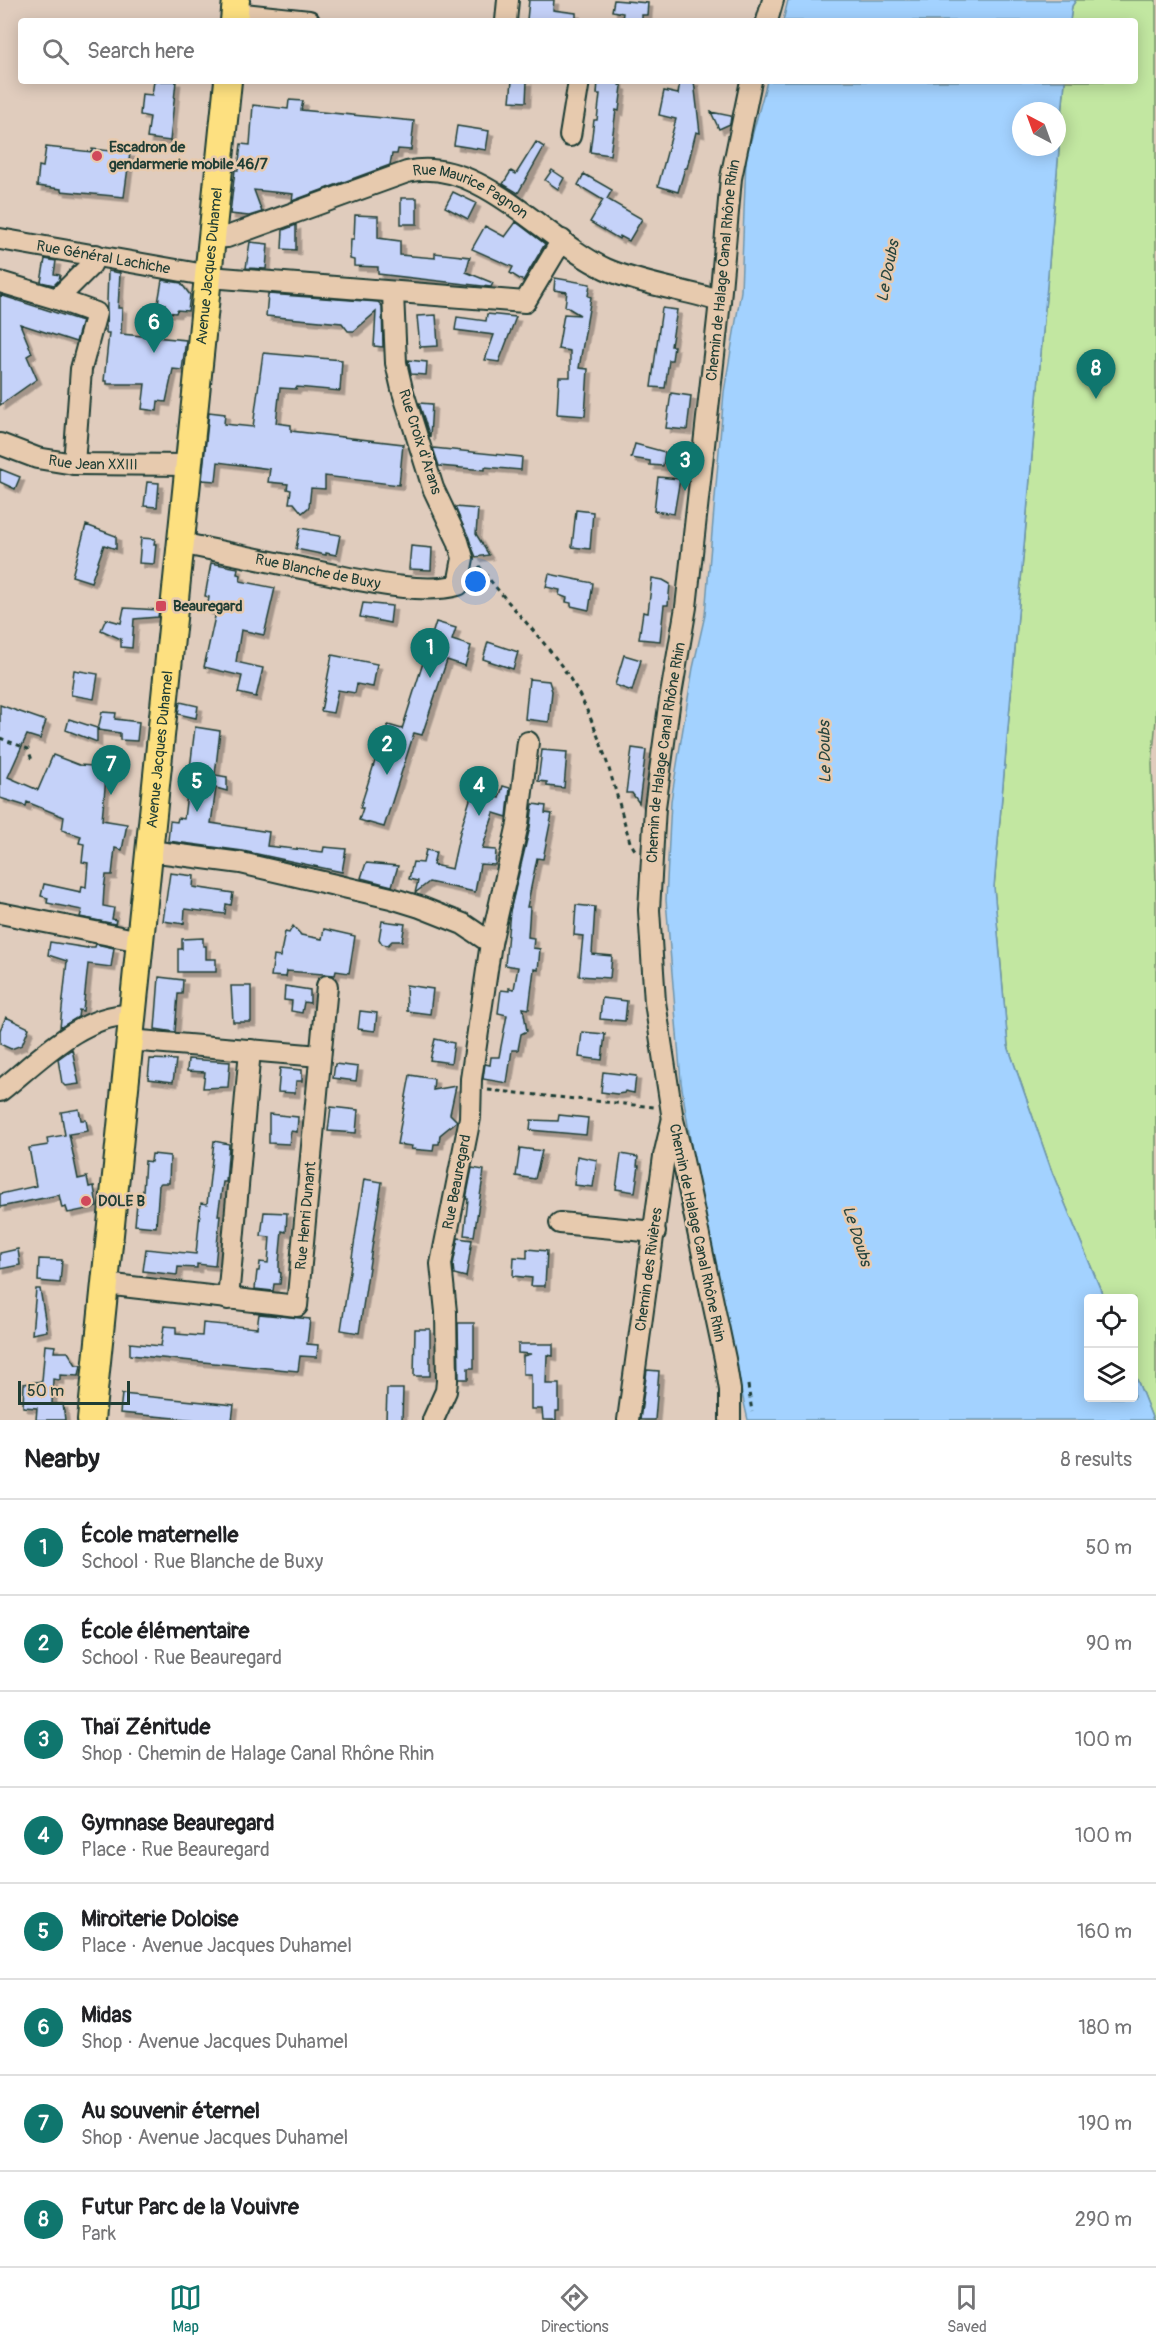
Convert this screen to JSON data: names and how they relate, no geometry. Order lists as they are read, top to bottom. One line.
{"streets":{"main road":["Avenue Jacques Duhamel"],"street":["Rue Maurice Pagnon","Rue Général Lachiche","Chemin de Halage Canal Rhône Rhin","Rue Croix d'Arans","Rue Jean XXIII","Rue Blanche de Buxy","Rue Beauregard","Rue Henri Dunant","Chemin des Rivières"]},"crossings":[["Rue Maurice Pagnon","Rue Général Lachiche"],["Rue Maurice Pagnon","Avenue Jacques Duhamel"],["Rue Maurice Pagnon","Chemin de Halage Canal Rhône Rhin"],["Rue Général Lachiche","Avenue Jacques Duhamel"],["Rue Général Lachiche","Rue Croix d'Arans"],["Avenue Jacques Duhamel","Rue Jean XXIII"],["Avenue Jacques Duhamel","Rue Blanche de Buxy"],["Avenue Jacques Duhamel","Rue Henri Dunant"],["Chemin de Halage Canal Rhône Rhin","Chemin des Rivières"],["Rue Croix d'Arans","Rue Blanche de Buxy"]],"water":["Le Doubs"],"places":{"other":["Escadron de gendarmerie mobile 46/7","DOLE B"],"transit":["Beauregard"]},"scale_bar":"50 m","north":"top left","page":{"search":"Search here","pins":["6","8","3","1","2","7","5","4"],"scale":"50 m","heading":["Nearby","8 results"],"list":[{"mark":"1","name":"École maternelle","note":"School · Rue Blanche de Buxy","value":"50 m"},{"mark":"2","name":"École élémentaire","note":"School · Rue Beauregard","value":"90 m"},{"mark":"3","name":"Thaï Zénitude","note":"Shop · Chemin de Halage Canal Rhône Rhin","value":"100 m"},{"mark":"4","name":"Gymnase Beauregard","note":"Place · Rue Beauregard","value":"100 m"},{"mark":"5","name":"Miroiterie Doloise","note":"Place · Avenue Jacques Duhamel","value":"160 m"},{"mark":"6","name":"Midas","note":"Shop · Avenue Jacques Duhamel","value":"180 m"},{"mark":"7","name":"Au souvenir éternel","note":"Shop · Avenue Jacques Duhamel","value":"190 m"},{"mark":"8","name":"Futur Parc de la Vouivre","note":"Park","value":"290 m"}],"nav":["Map","Directions","Saved"]}}
